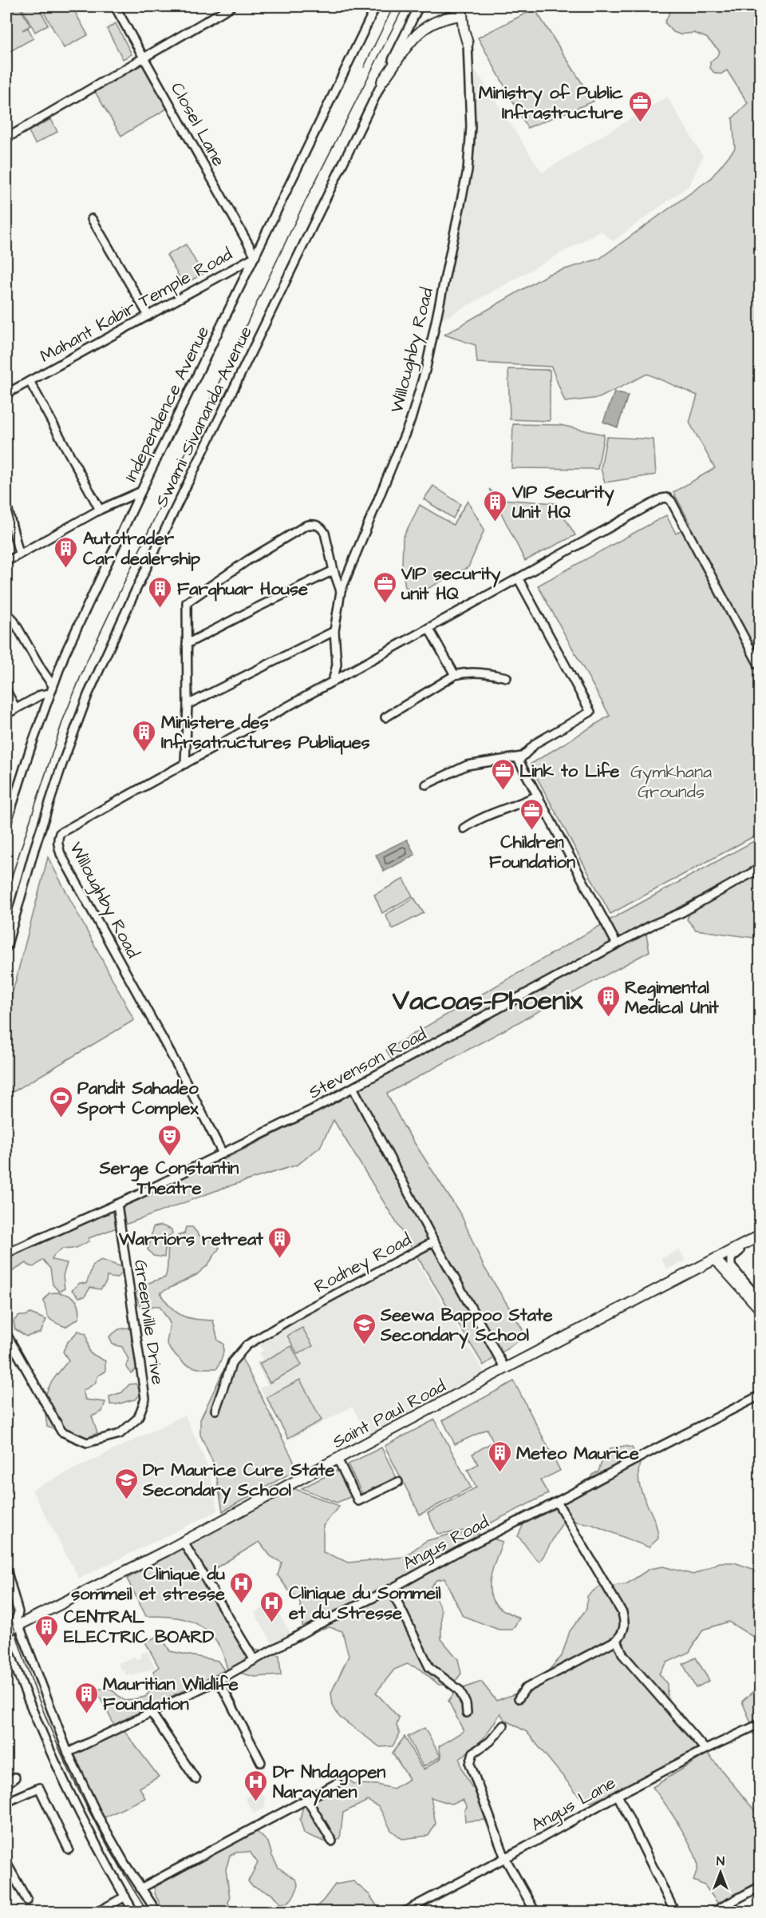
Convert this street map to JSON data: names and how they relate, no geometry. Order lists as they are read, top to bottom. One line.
{"streets":{"main road":["Saint Paul Road"],"street":["Closel Lane","Mahant Kabir Temple Road","Willoughby Road","Independence Avenue","Swami Sivananda Avenue","Stevenson Road","Rodney Road","Greenville Drive","Angus Road","Angus Lane"]},"crossings":[["Closel Lane","Mahant Kabir Temple Road"],["Closel Lane","Independence Avenue"],["Mahant Kabir Temple Road","Independence Avenue"],["Willoughby Road","Stevenson Road"],["Stevenson Road","Greenville Drive"]],"districts":["Vacoas-Phoenix"],"parks":["Gymkhana Grounds"],"places":{"office":["Ministry of Public Infrastructure","VIP security unit HQ","Link to Life","Children Foundation"],"building":["VIP Security Unit HQ","Autotrader Car dealership","Farqhuar House","Ministere des Infrsatructures Publiques","Regimental Medical Unit","Warriors retreat","Meteo Maurice","CENTRAL ELECTRIC BOARD","Mauritian Wildlife Foundation"],"sports":["Pandit Sahadeo Sport Complex"],"theatre":["Serge Constantin Theatre"],"school or university":["Seewa Bappoo State Secondary School","Dr Maurice Cure State Secondary School"],"hospital":["Clinique du sommeil et stresse","Clinique du Sommeil et du Stresse","Dr Nndagopen Narayanen"]},"north":"top"}
